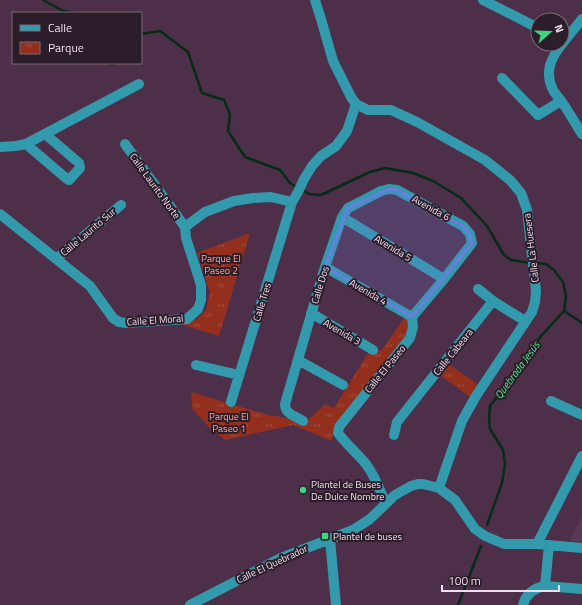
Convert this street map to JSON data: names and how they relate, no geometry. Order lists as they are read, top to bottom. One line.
{"streets":{"street":["Calle Laurito Norte","Avenida 6","Calle Laurito Sur","Avenida 5","Calle La Huesera","Calle Dos","Avenida 4","Calle Tres","Calle El Moral","Avenida 3","Calle Cabeara","Calle El Paseo","Calle El Quebrador"]},"crossings":[["Calle Laurito Norte","Calle El Moral"],["Avenida 6","Avenida 5"],["Avenida 6","Calle Dos"],["Calle Laurito Sur","Calle El Moral"],["Avenida 5","Calle Dos"],["Calle La Huesera","Calle El Quebrador"],["Calle Dos","Avenida 4"],["Calle Dos","Avenida 3"],["Avenida 4","Calle El Paseo"],["Calle El Paseo","Calle El Quebrador"]],"water":["Quebrada Jesús"],"parks":["Parque El Paseo 2","Parque El Paseo 1"],"places":{"other":["Plantel de Buses De Dulce Nombre"],"transit":["Plantel de buses"]},"legend":["Calle","Parque"],"scale_bar":"100 m","north":"right"}
